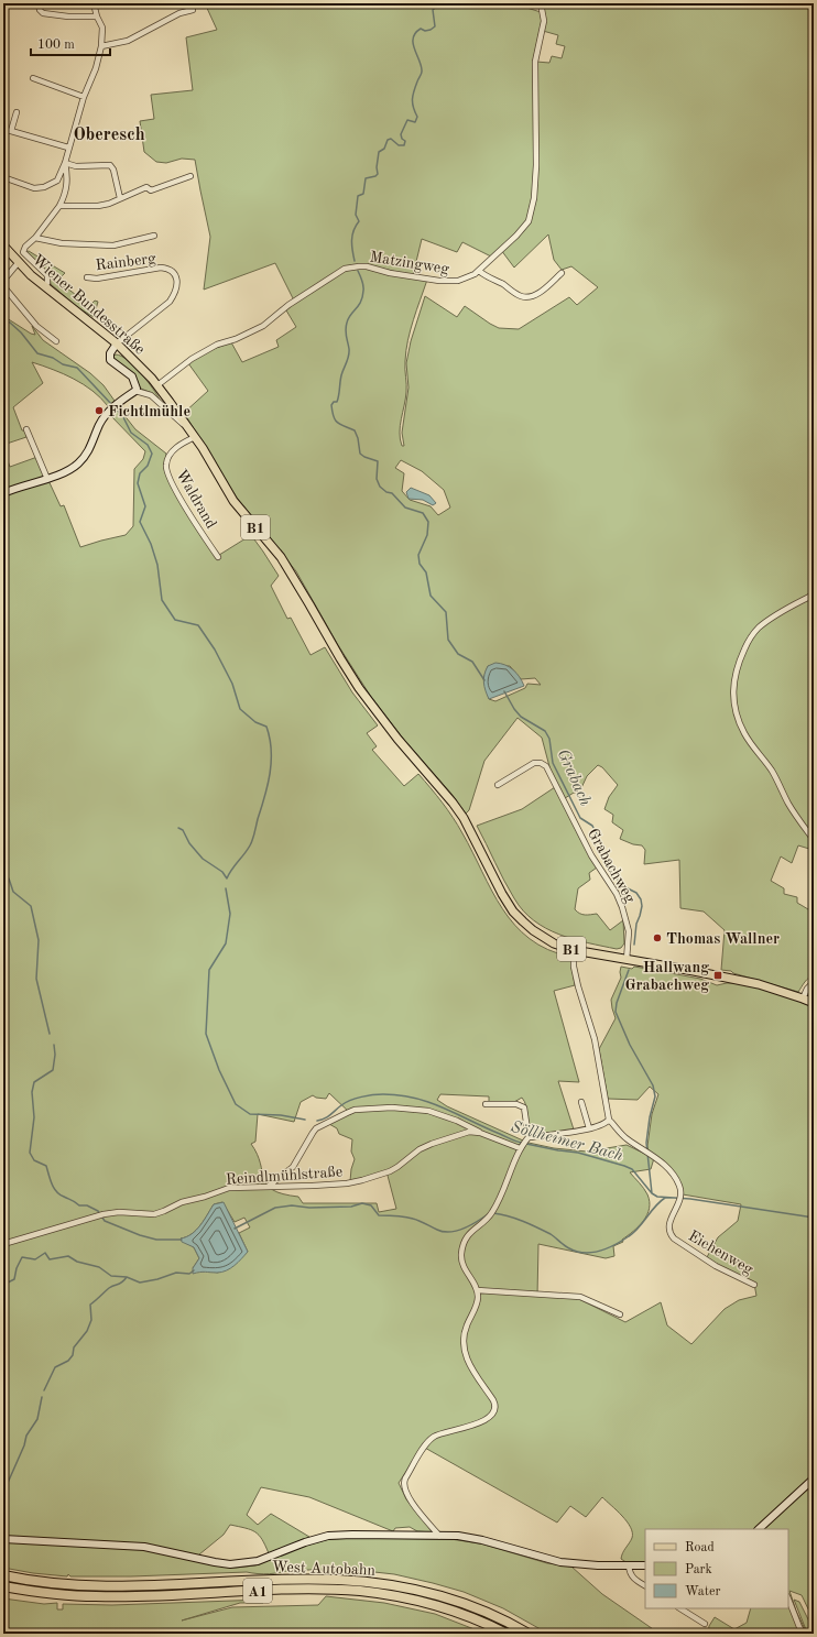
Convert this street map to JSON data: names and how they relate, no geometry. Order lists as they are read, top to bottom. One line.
{"streets":{"highway":["West Autobahn","A1"],"main road":["Wiener Bundesstraße","B1"],"street":["Rainberg","Matzingweg","Waldrand","Grabachweg","Reindlmühlstraße","Eichenweg"]},"crossings":[["Rainberg","Wiener Bundesstraße"],["Matzingweg","Wiener Bundesstraße"],["Wiener Bundesstraße","Waldrand"],["Wiener Bundesstraße","B1"],["B1","Grabachweg"],["Reindlmühlstraße","Eichenweg"]],"districts":["Oberesch"],"water":["Grabach","Söllheimer Bach"],"places":{"other":["Fichtlmühle","Thomas Wallner"],"transit":["Hallwang Grabachweg"]},"legend":["Road","Park","Water"],"scale_bar":"100 m"}
